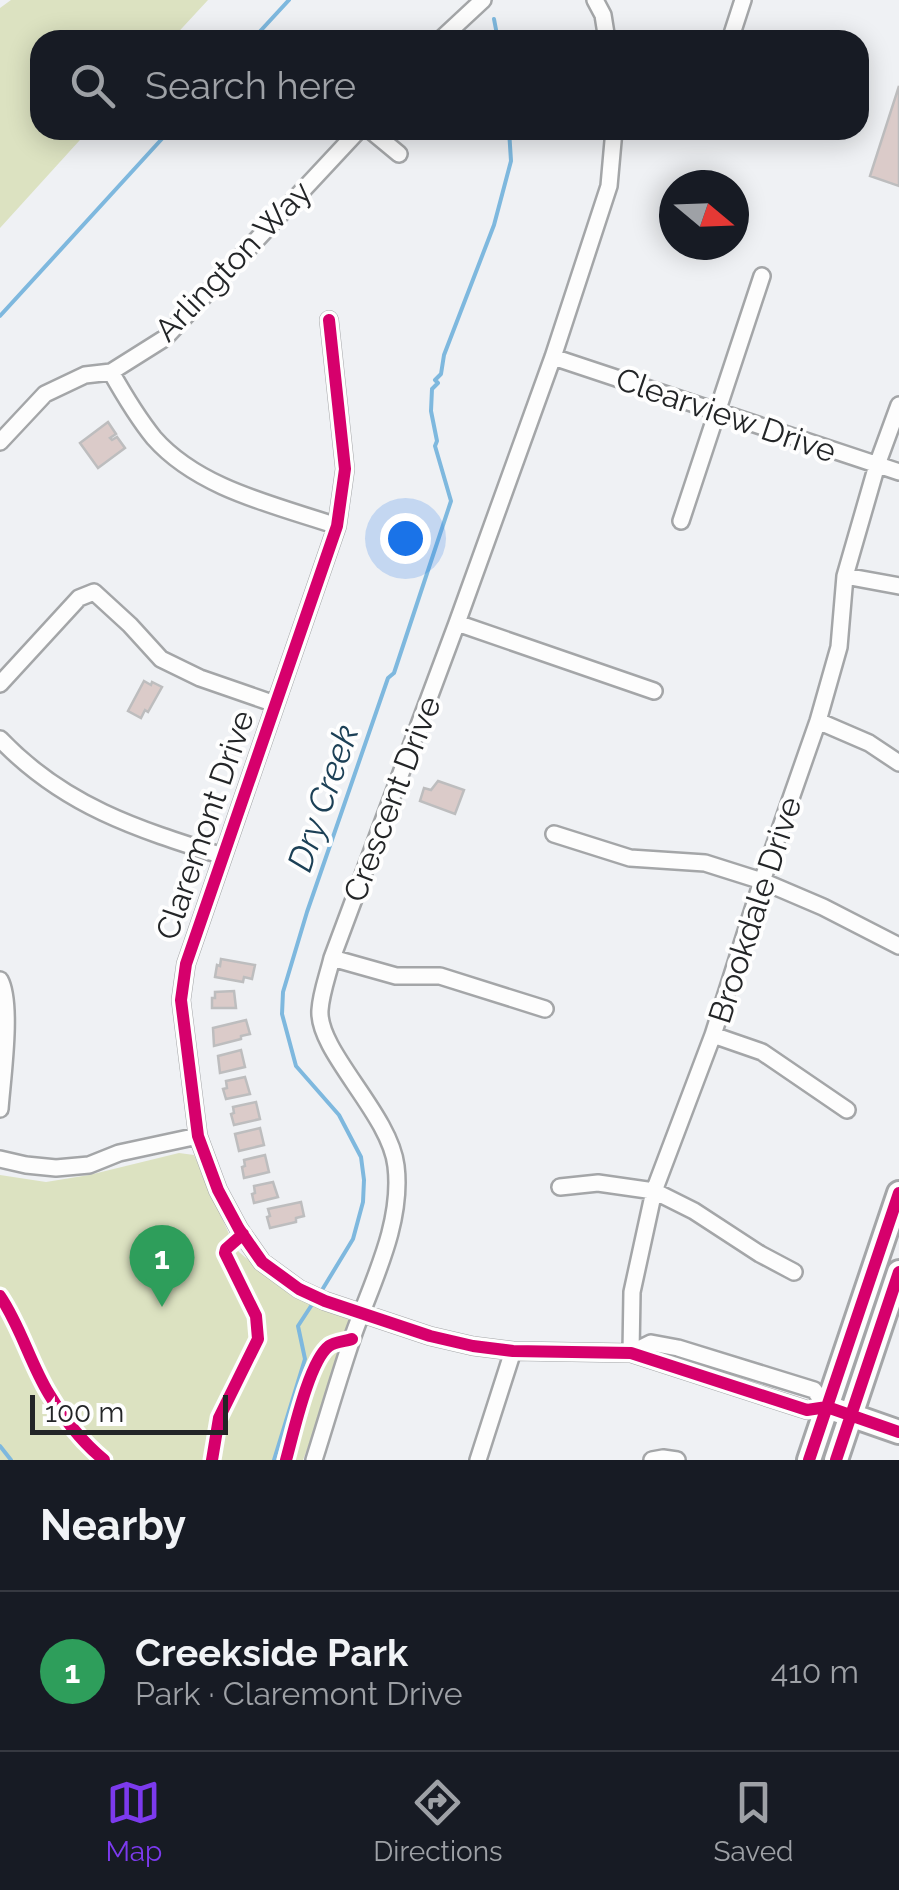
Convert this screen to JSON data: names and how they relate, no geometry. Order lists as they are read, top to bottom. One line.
{"streets":{"street":["Arlington Way","Clearview Drive","Crescent Drive","Claremont Drive","Brookdale Drive"]},"crossings":[["Clearview Drive","Crescent Drive"],["Clearview Drive","Brookdale Drive"],["Crescent Drive","Claremont Drive"],["Claremont Drive","Brookdale Drive"]],"water":["Dry Creek"],"scale_bar":"100 m","north":"right","page":{"search":"Search here","pins":"1","scale":"100 m","heading":"Nearby","list":[{"mark":"1","name":"Creekside Park","note":"Park · Claremont Drive","value":"410 m"}],"nav":["Map","Directions","Saved"]}}
